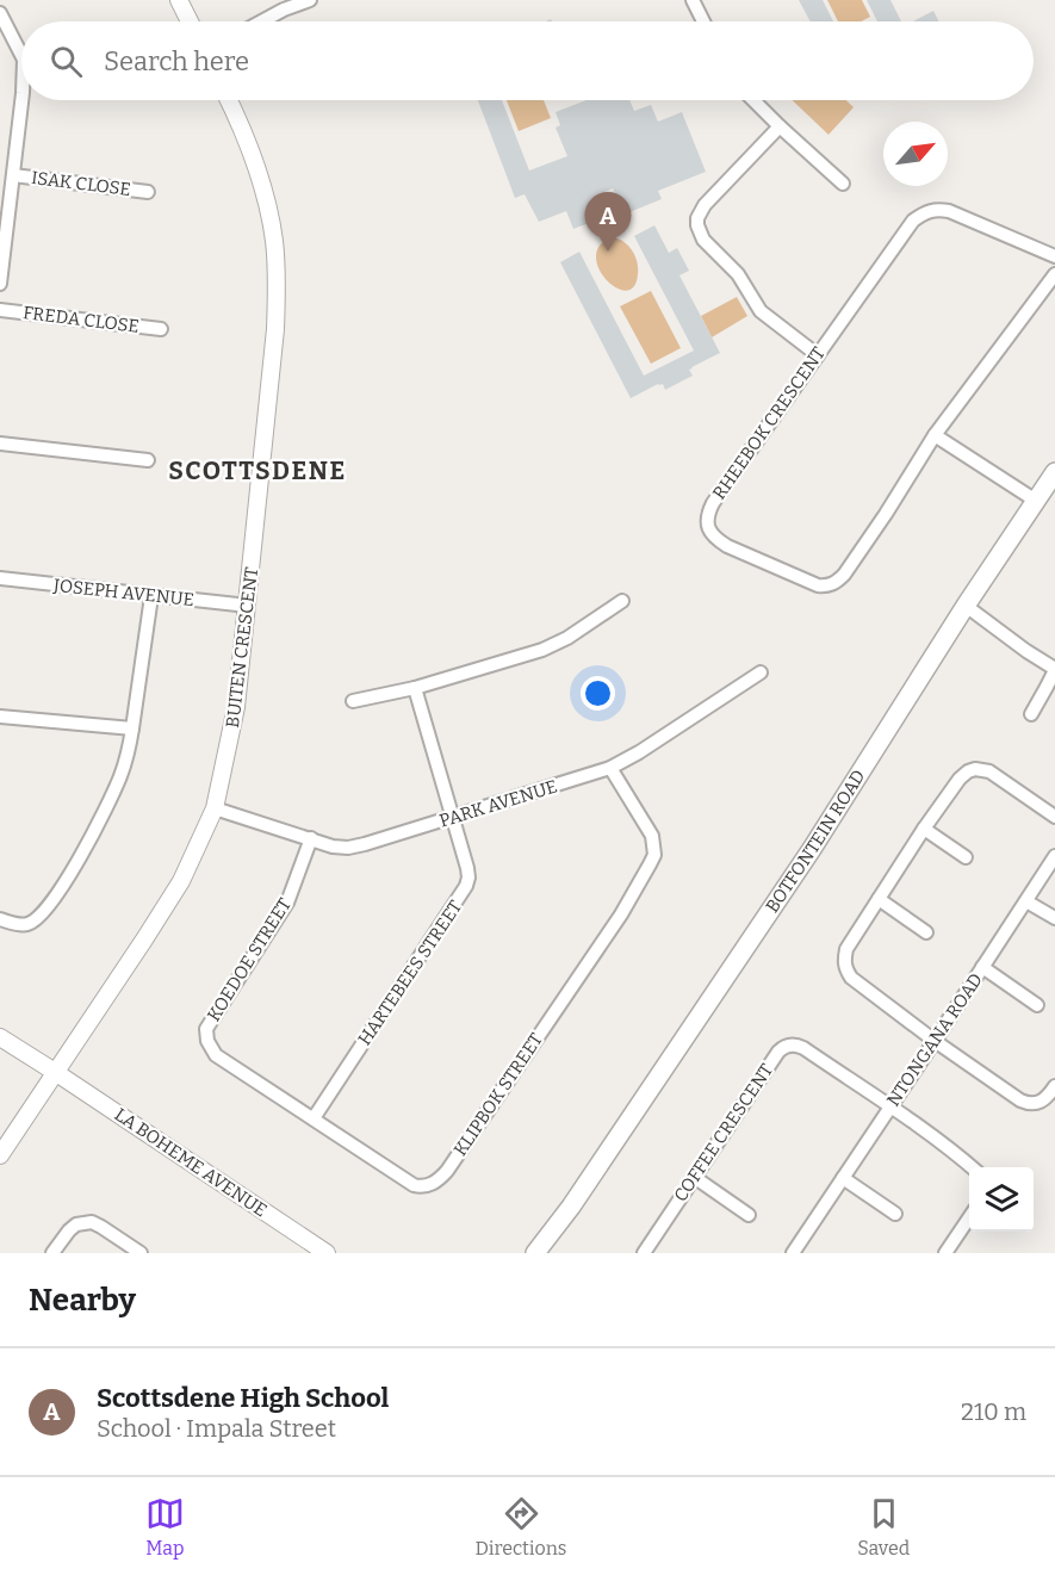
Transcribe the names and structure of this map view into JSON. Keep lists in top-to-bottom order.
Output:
{
  "streets": {
    "main road": ["BOTFONTEIN ROAD"],
    "street": [
      "ISAK CLOSE",
      "FREDA CLOSE",
      "RHEEBOK CRESCENT",
      "JOSEPH AVENUE",
      "BUITEN CRESCENT",
      "PARK AVENUE",
      "KOEDOE STREET",
      "HARTEBEES STREET",
      "NTONGANA ROAD",
      "KLIPBOK STREET",
      "COFFEE CRESCENT",
      "LA BOHEME AVENUE"
    ]
  },
  "crossings": [
    ["JOSEPH AVENUE", "BUITEN CRESCENT"],
    ["BUITEN CRESCENT", "PARK AVENUE"],
    ["BUITEN CRESCENT", "LA BOHEME AVENUE"],
    ["PARK AVENUE", "KOEDOE STREET"],
    ["PARK AVENUE", "HARTEBEES STREET"],
    ["PARK AVENUE", "KLIPBOK STREET"],
    ["KOEDOE STREET", "KLIPBOK STREET"],
    ["HARTEBEES STREET", "KLIPBOK STREET"],
    ["NTONGANA ROAD", "COFFEE CRESCENT"]
  ],
  "districts": ["SCOTTSDENE"],
  "north": "top right",
  "page": {
    "search": "Search here",
    "pins": "A",
    "heading": "Nearby",
    "list": [
      {
        "mark": "A",
        "name": "Scottsdene High School",
        "note": "School · Impala Street",
        "value": "210 m"
      }
    ],
    "nav": ["Map", "Directions", "Saved"]
  }
}
